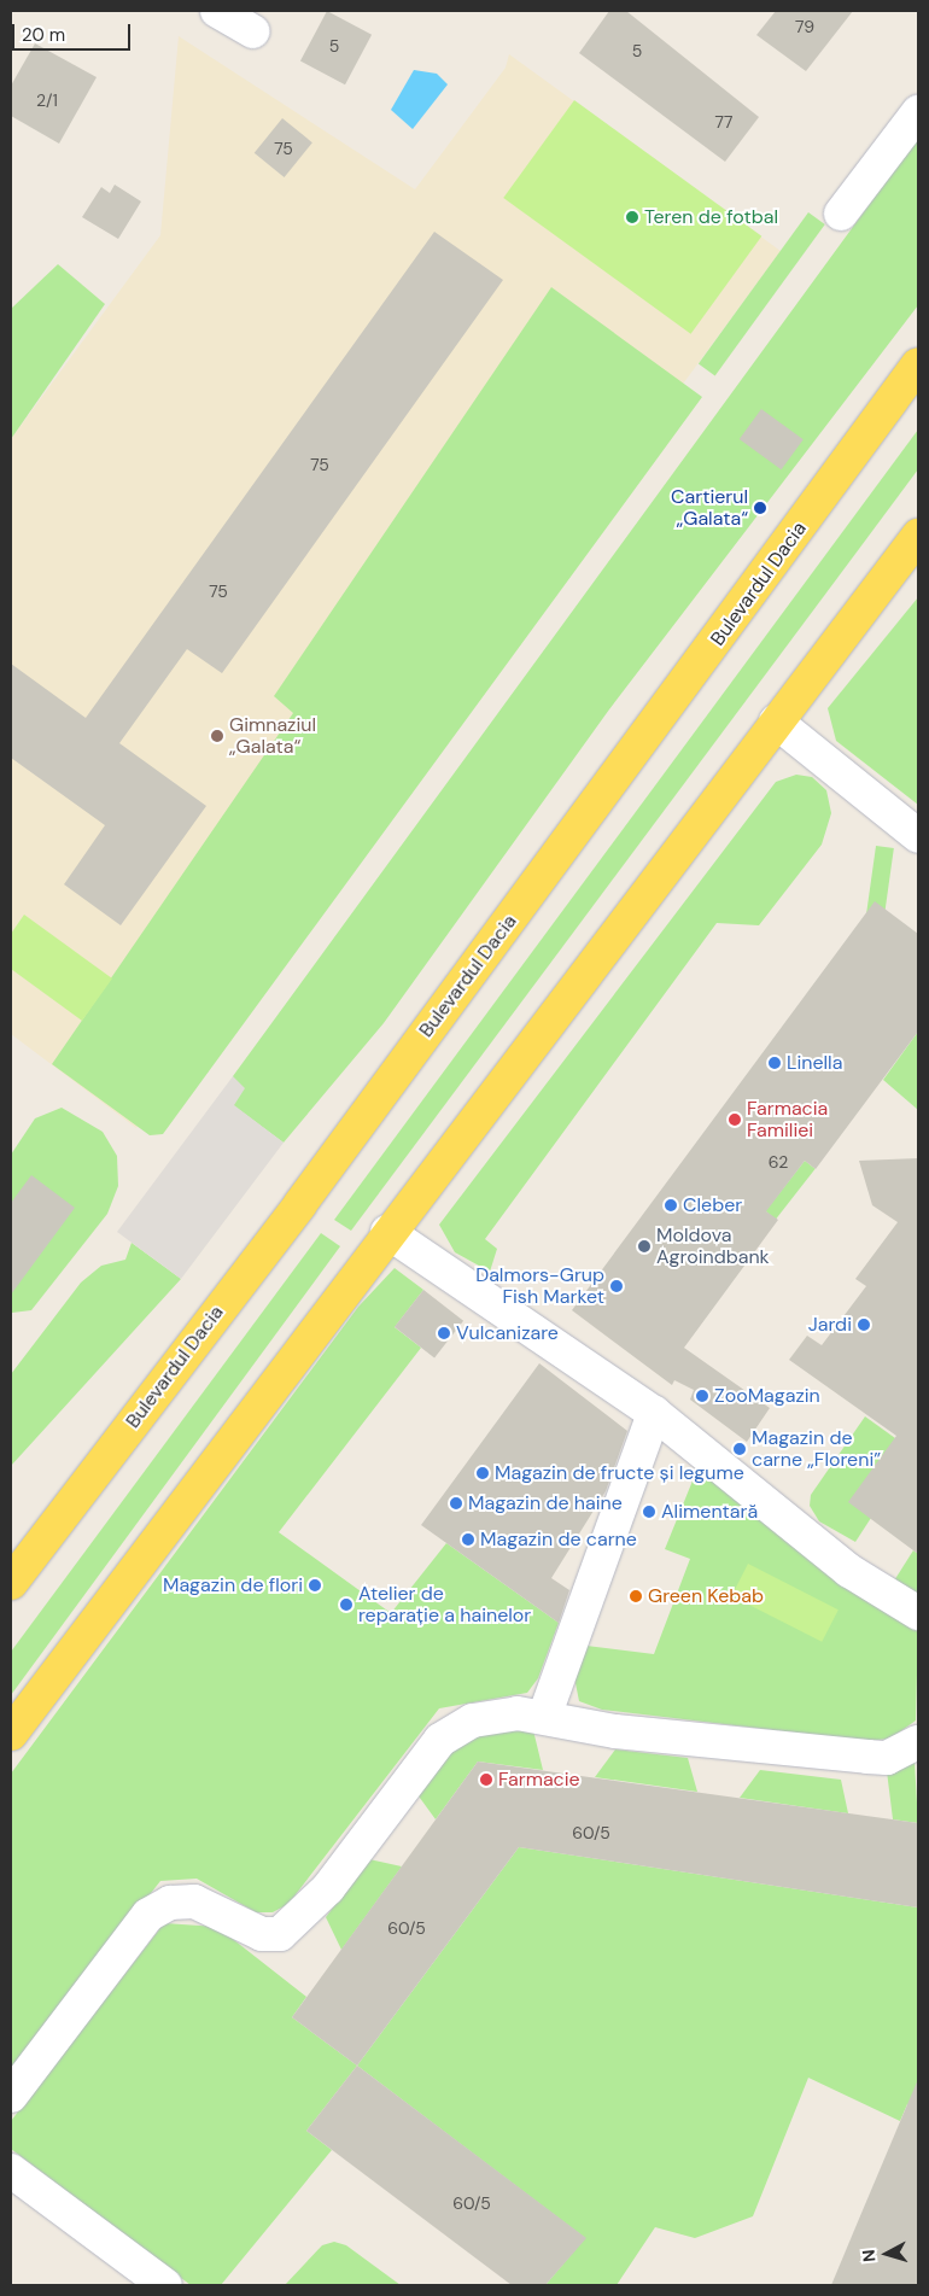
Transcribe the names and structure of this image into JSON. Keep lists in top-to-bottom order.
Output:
{
  "streets": {
    "main road": ["Bulevardul Dacia"]
  },
  "places": [
    "Teren de fotbal",
    "Cartierul „Galata“",
    "Gimnaziul „Galata“",
    "Linella",
    "Farmacia Familiei",
    "Cleber",
    "Moldova Agroindbank",
    "Dalmors-Grup Fish Market",
    "Jardi",
    "Vulcanizare",
    "ZooMagazin",
    "Magazin de carne „Floreni”",
    "Magazin de fructe și legume",
    "Magazin de haine",
    "Alimentară",
    "Magazin de carne",
    "Magazin de flori",
    "Green Kebab",
    "Atelier de reparație a hainelor",
    "Farmacie"
  ],
  "house_numbers": [
    "79",
    "5",
    "5",
    "2/1",
    "77",
    "75",
    "75",
    "75",
    "62",
    "60/5",
    "60/5",
    "60/5"
  ],
  "scale_bar": "20 m",
  "north": "left"
}
